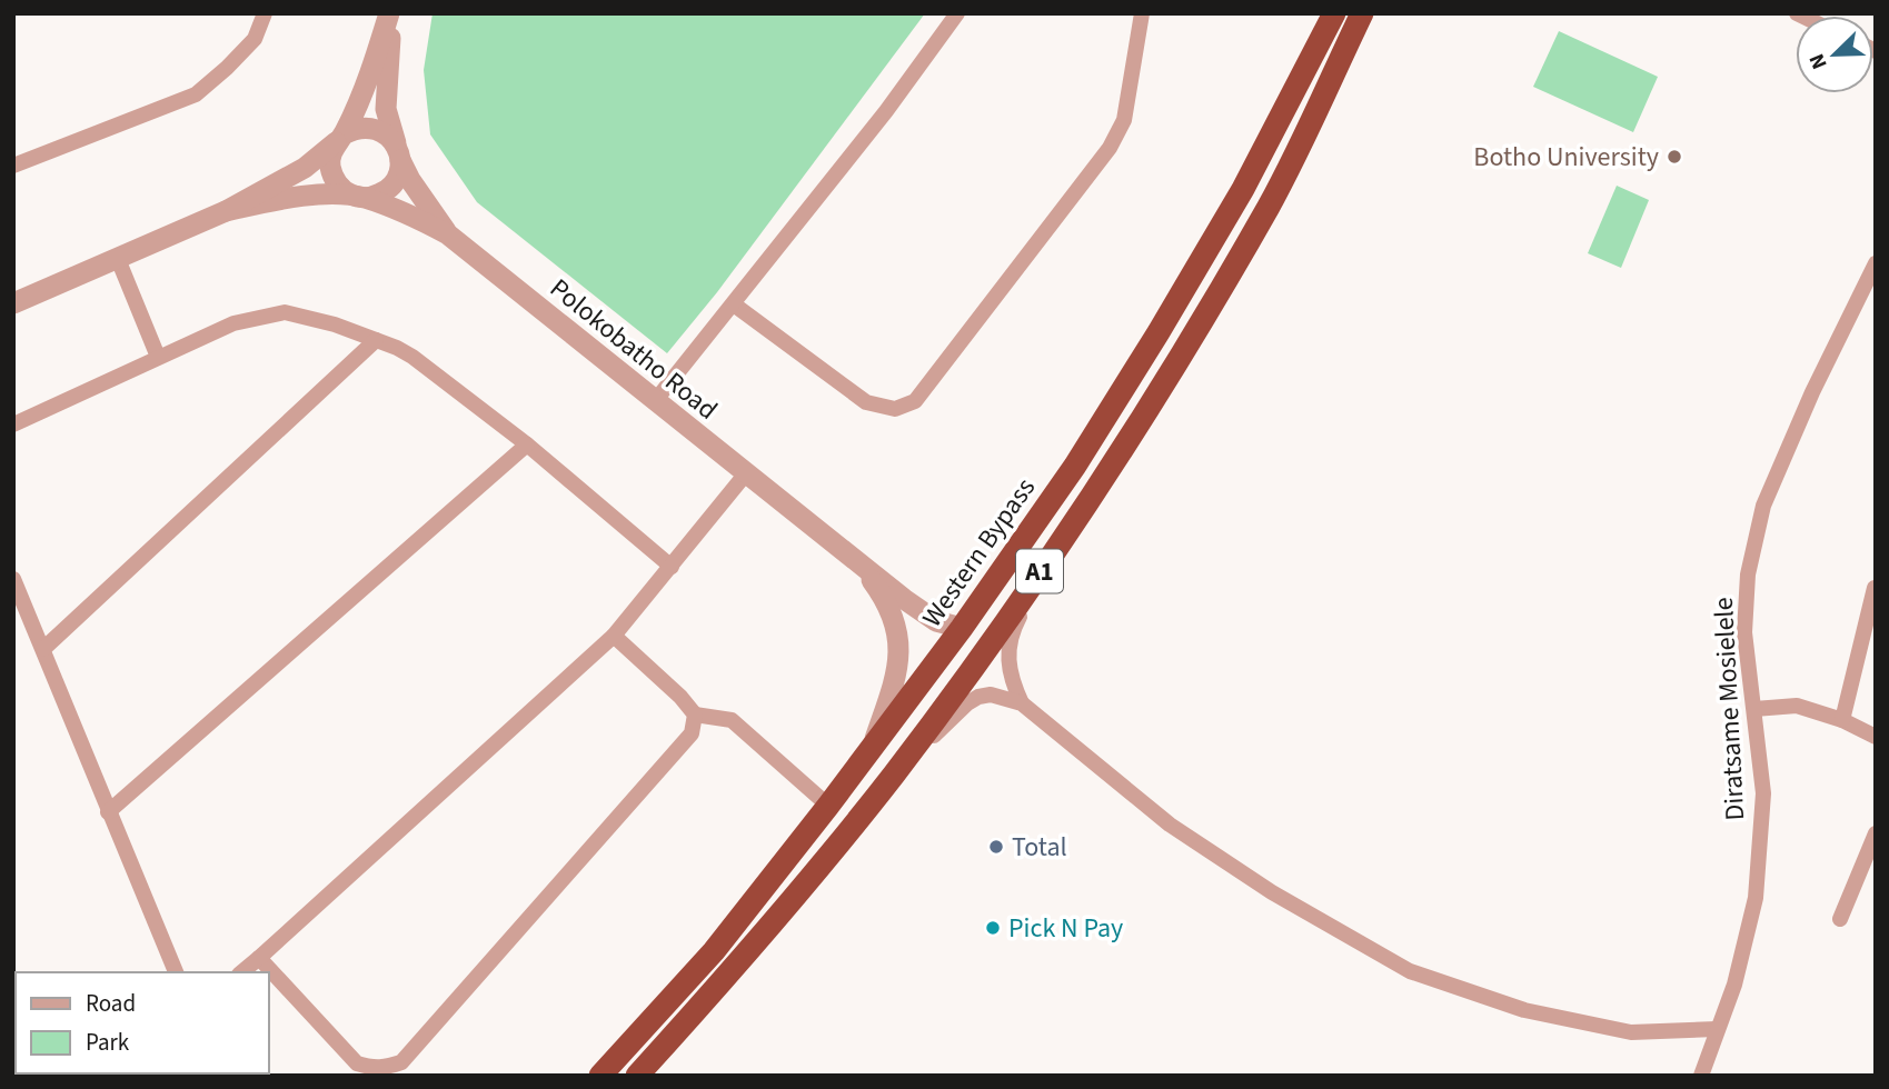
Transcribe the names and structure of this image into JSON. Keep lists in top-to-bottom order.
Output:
{
  "streets": {
    "highway": ["Western Bypass", "A1"],
    "street": ["Polokobatho Road", "Diratsame Mosielele"]
  },
  "crossings": [
    ["Polokobatho Road", "Western Bypass"]
  ],
  "places": ["Botho University", "Total", "Pick N Pay"],
  "legend": ["Road", "Park"],
  "north": "bottom left"
}
